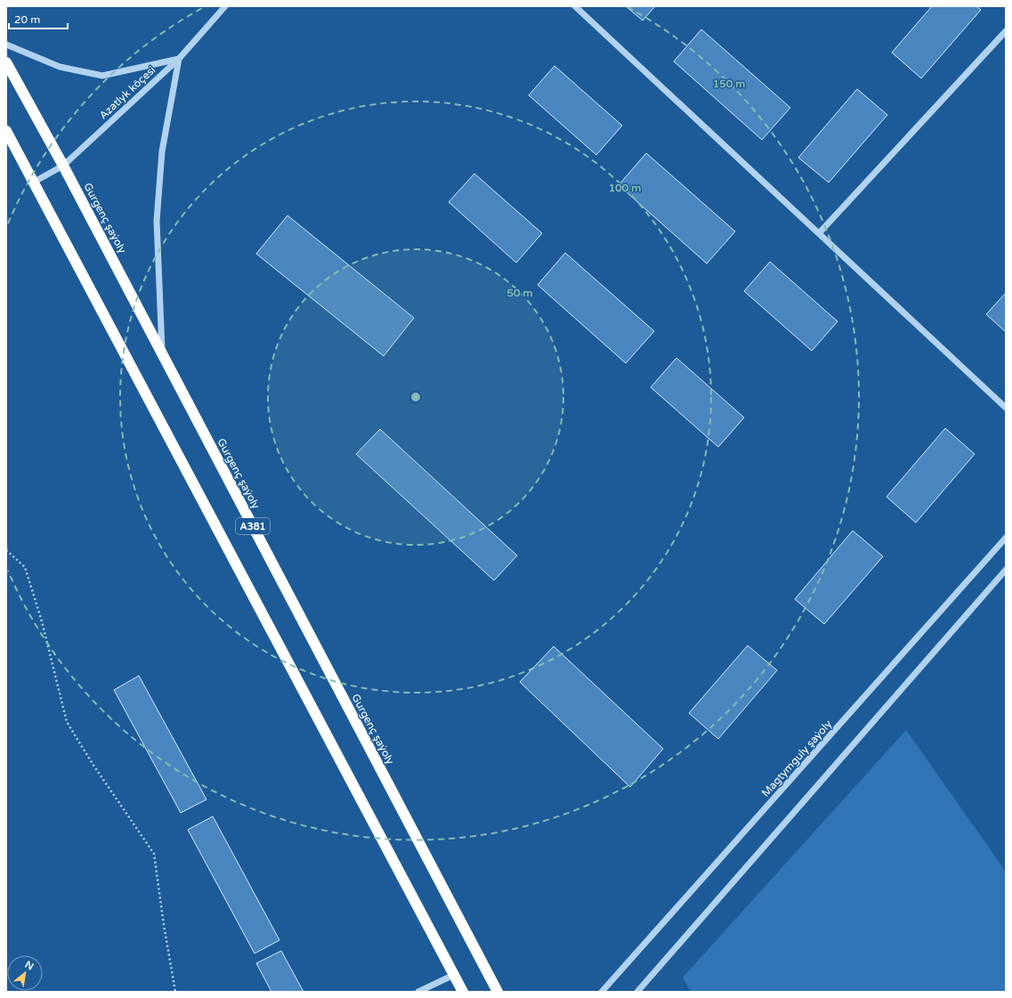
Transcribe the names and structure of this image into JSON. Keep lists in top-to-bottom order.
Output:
{
  "streets": {
    "highway": ["Gurgenç şaýoly", "A381"],
    "street": ["Azatlyk köçesi", "Magtymguly şaýoly"]
  },
  "crossings": [
    ["Azatlyk köçesi", "Gurgenç şaýoly"],
    ["Azatlyk köçesi", "A381"]
  ],
  "scale_bar": "20 m",
  "north": "top right",
  "rings": ["150 m", "100 m", "50 m"]
}
